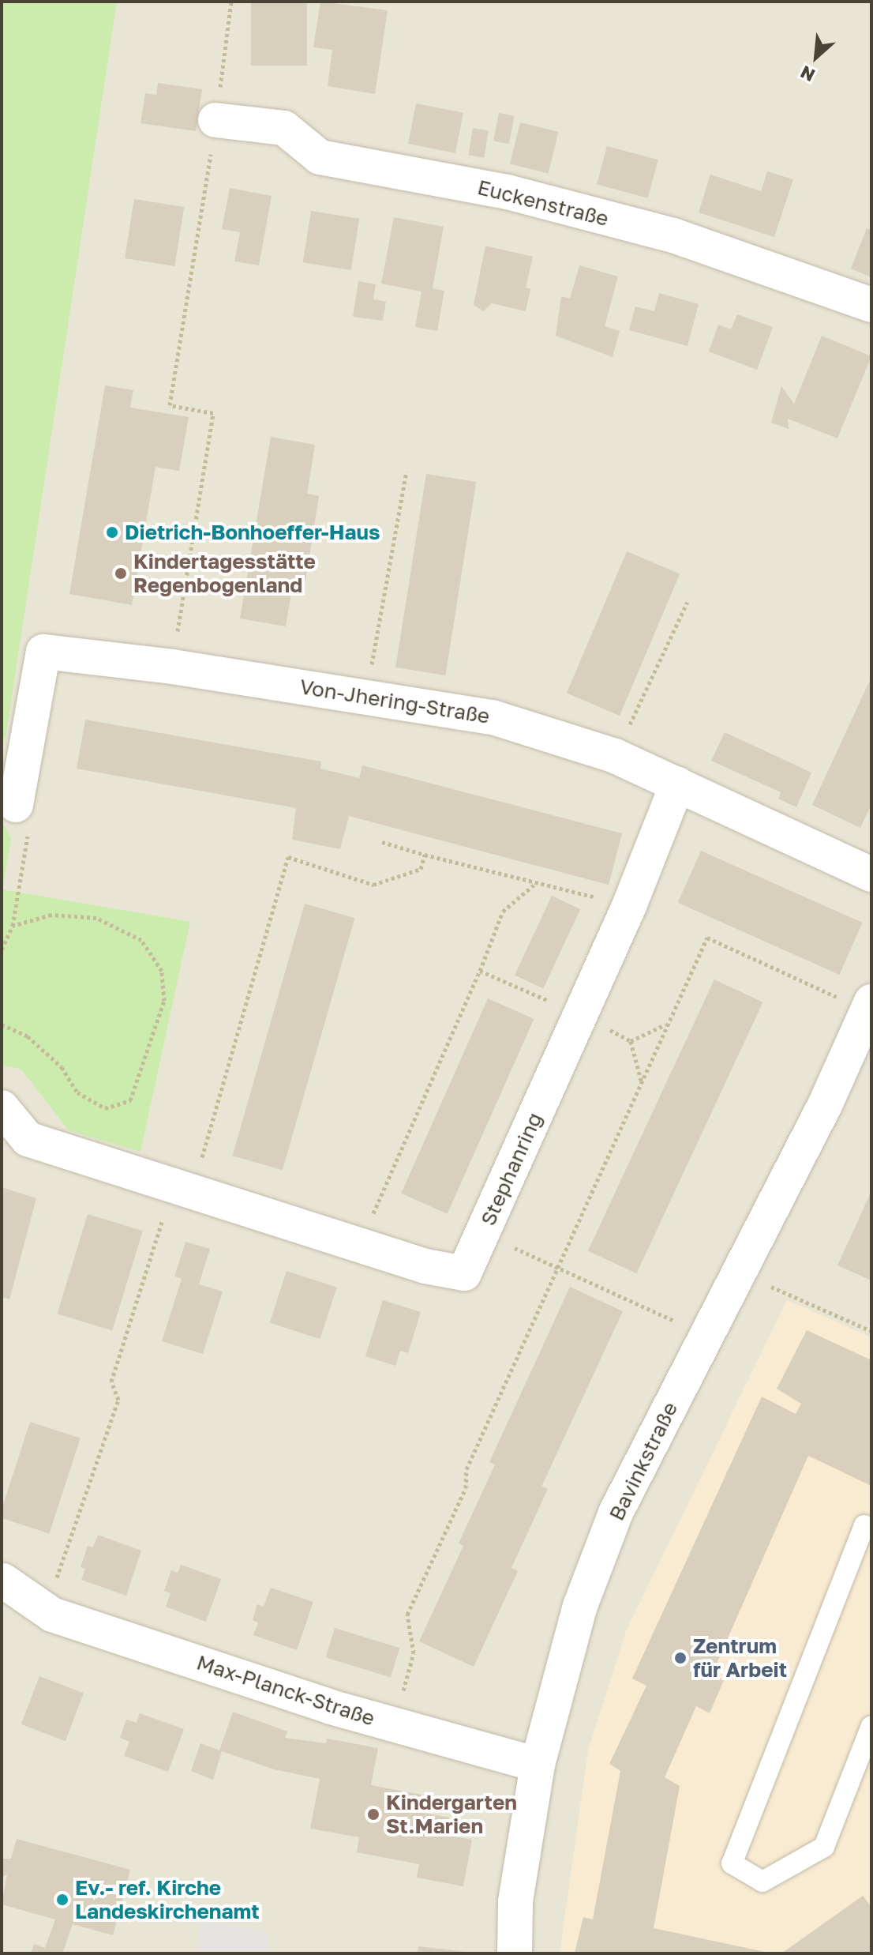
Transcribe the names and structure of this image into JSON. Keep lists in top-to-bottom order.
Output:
{
  "streets": {
    "street": [
      "Euckenstraße",
      "Von-Jhering-Straße",
      "Stephanring",
      "Bavinkstraße",
      "Max-Planck-Straße"
    ]
  },
  "crossings": [
    ["Von-Jhering-Straße", "Stephanring"],
    ["Bavinkstraße", "Max-Planck-Straße"]
  ],
  "places": [
    "Dietrich-Bonhoeffer-Haus",
    "Kindertagesstätte Regenbogenland",
    "Zentrum für Arbeit",
    "Kindergarten St.Marien",
    "Ev.- ref. Kirche Landeskirchenamt"
  ],
  "north": "bottom left"
}
